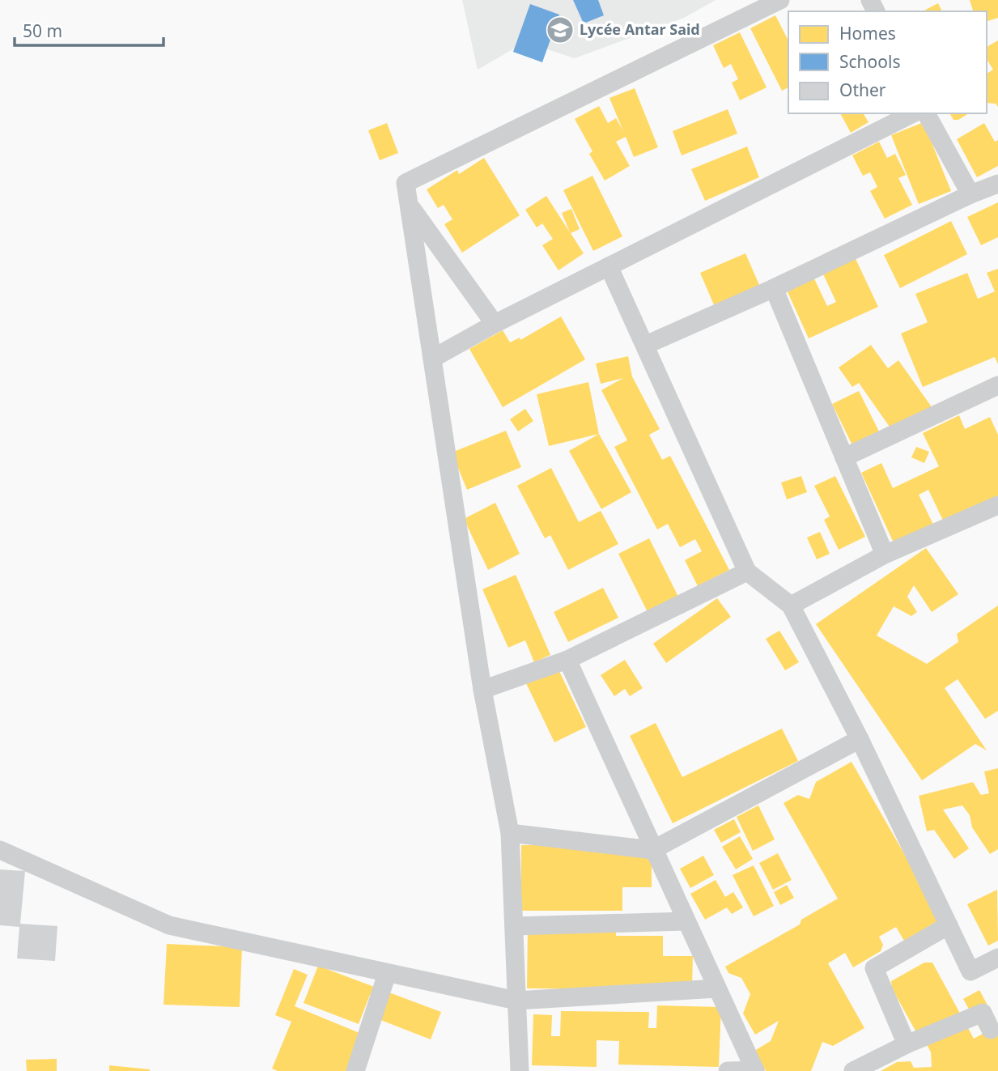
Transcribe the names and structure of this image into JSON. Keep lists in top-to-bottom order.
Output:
{
  "places": {
    "school or university": ["Lycée Antar Said"]
  },
  "legend": ["Homes", "Schools", "Other"],
  "scale_bar": "50 m"
}
